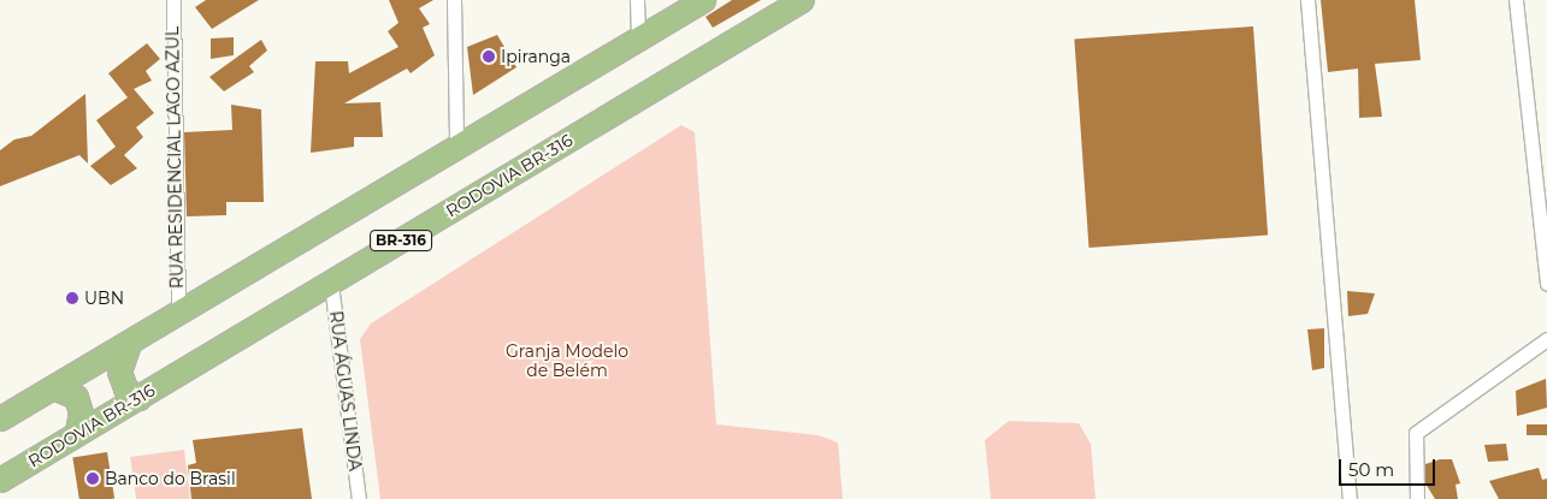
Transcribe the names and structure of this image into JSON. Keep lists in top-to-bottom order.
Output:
{
  "streets": {
    "highway": ["RODOVIA BR-316", "BR-316"],
    "street": ["RUA RESIDENCIAL LAGO AZUL", "RUA ÁGUAS LINDA"]
  },
  "crossings": [
    ["RODOVIA BR-316", "RUA ÁGUAS LINDA"]
  ],
  "parks": ["Granja Modelo de Belém"],
  "places": ["Ipiranga", "UBN", "Banco do Brasil"],
  "scale_bar": "50 m"
}
